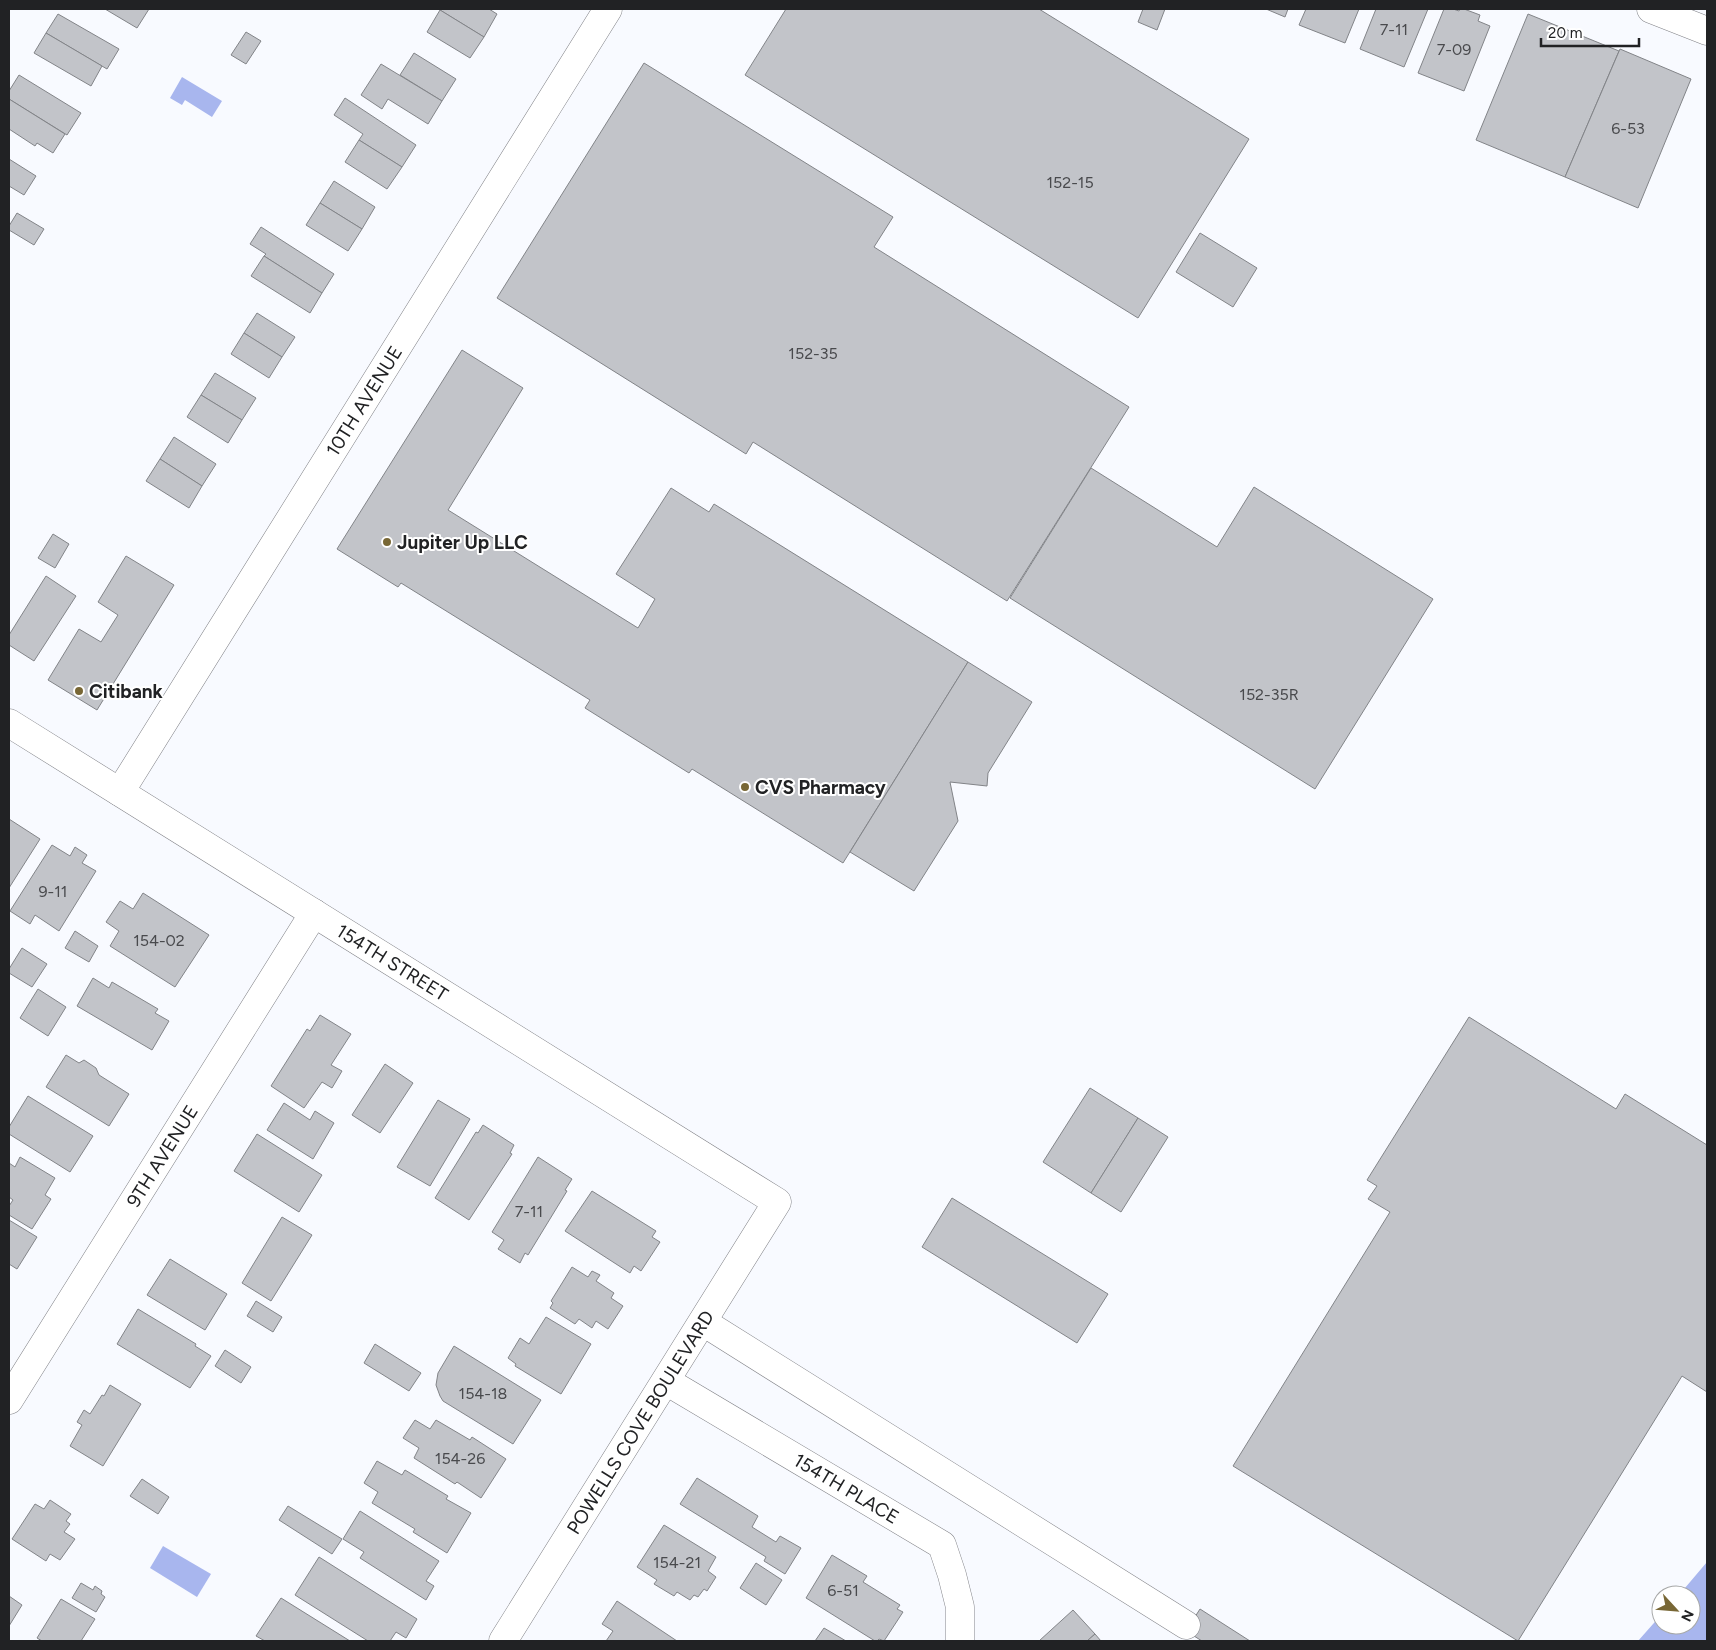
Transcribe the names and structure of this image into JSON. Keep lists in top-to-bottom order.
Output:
{
  "streets": {
    "street": [
      "10TH AVENUE",
      "154TH STREET",
      "9TH AVENUE",
      "POWELLS COVE BOULEVARD",
      "154TH PLACE"
    ]
  },
  "crossings": [
    ["10TH AVENUE", "154TH STREET"],
    ["154TH STREET", "9TH AVENUE"],
    ["154TH STREET", "POWELLS COVE BOULEVARD"],
    ["POWELLS COVE BOULEVARD", "154TH PLACE"]
  ],
  "places": ["Jupiter Up LLC", "Citibank", "CVS Pharmacy"],
  "house_numbers": [
    "7-11",
    "7-09",
    "6-53",
    "152-15",
    "152-35",
    "152-35R",
    "9-11",
    "154-02",
    "7-11",
    "154-18",
    "154-26",
    "154-21",
    "6-51"
  ],
  "scale_bar": "20 m",
  "north": "bottom right"
}
